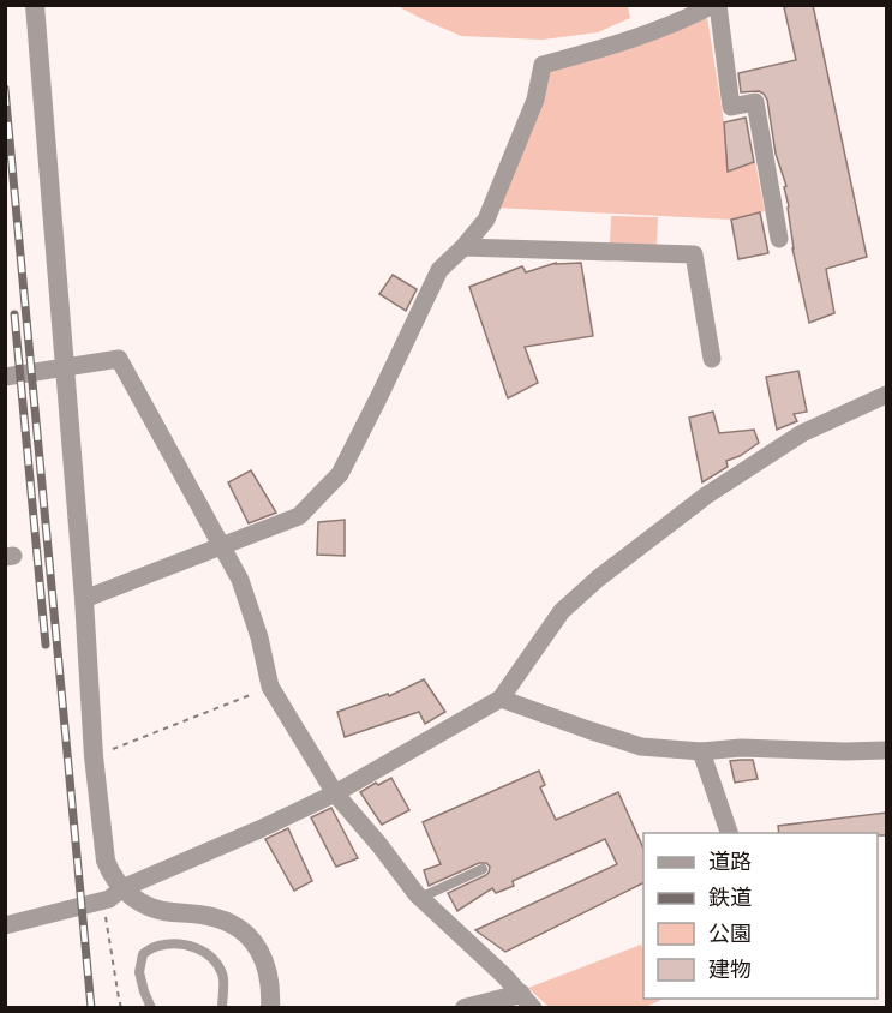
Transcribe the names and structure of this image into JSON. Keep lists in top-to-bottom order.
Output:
{
  "legend": [
    "道路",
    "鉄道",
    "公園",
    "建物"
  ]
}
